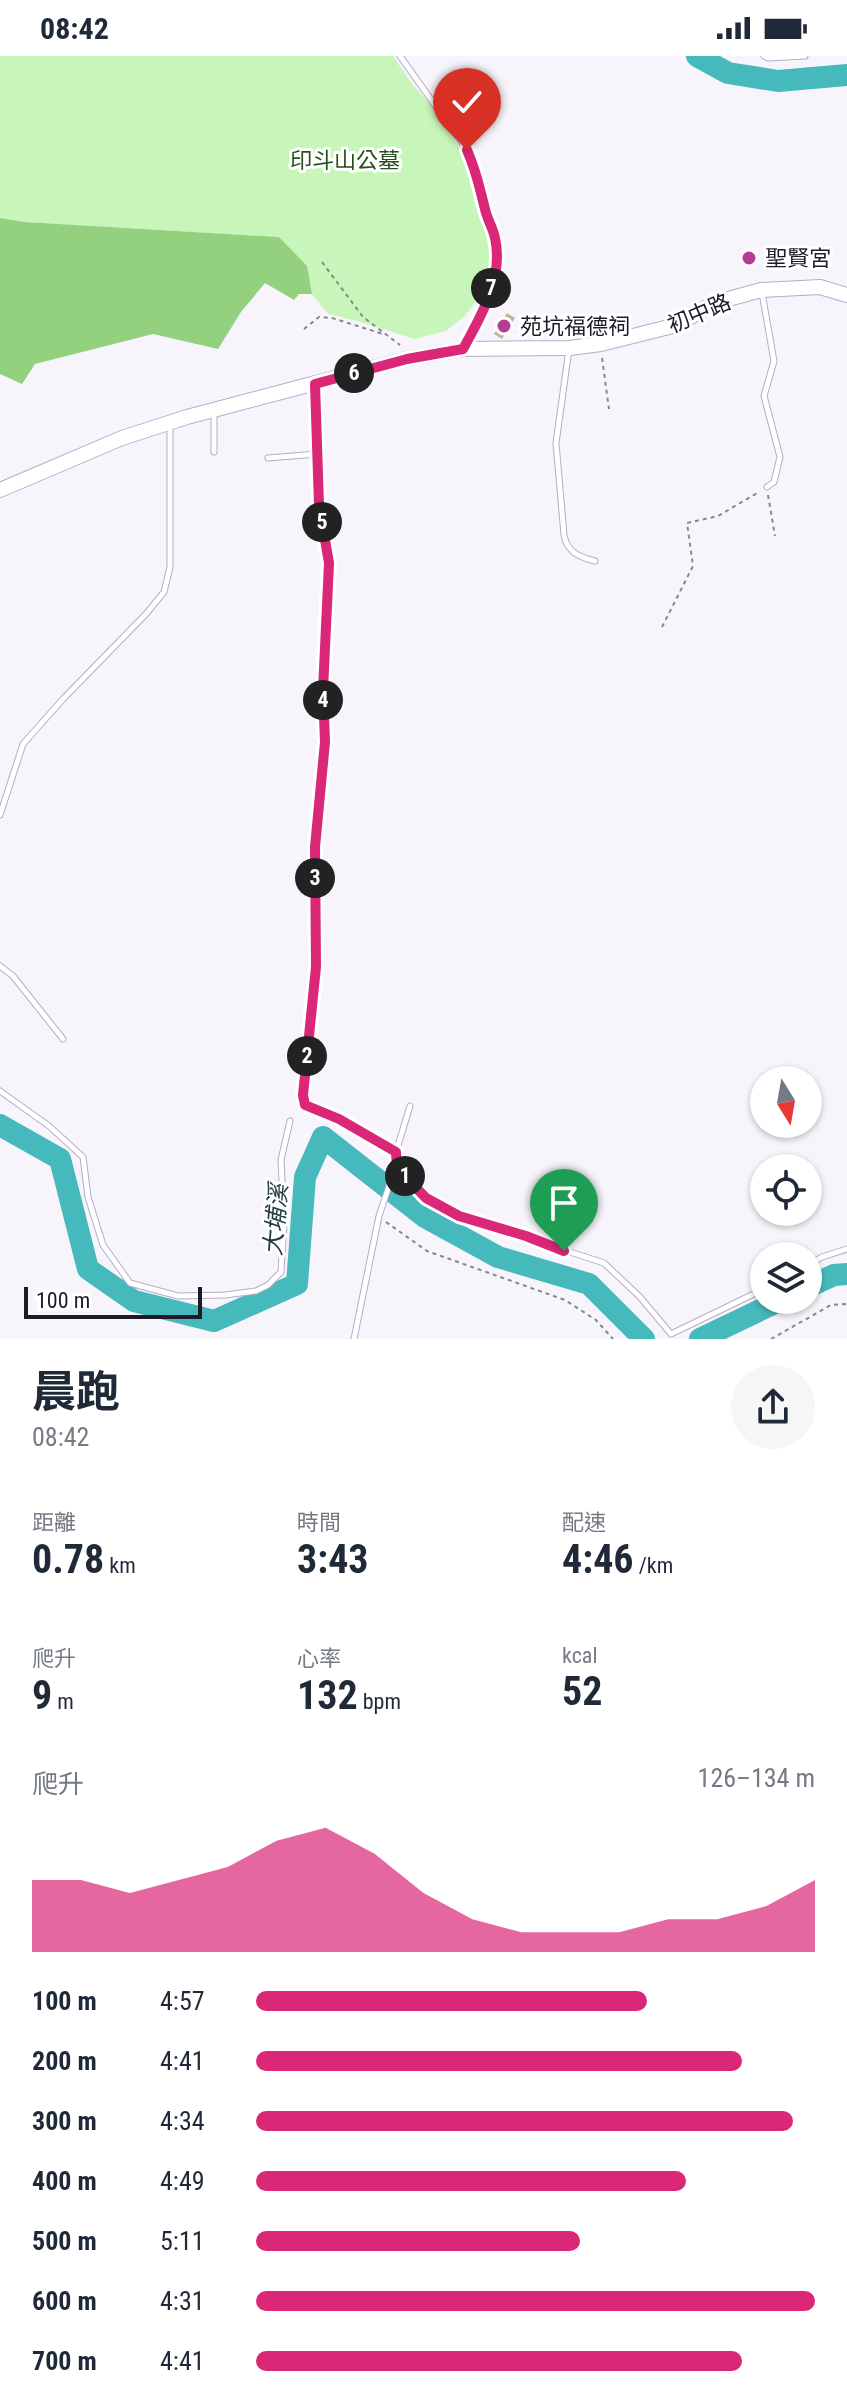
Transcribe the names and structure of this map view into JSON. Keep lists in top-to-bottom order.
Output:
{
  "streets": {
    "street": ["初中路"]
  },
  "water": ["大埔溪"],
  "parks": ["印斗山公墓"],
  "places": ["聖賢宮", "苑坑福德祠"],
  "scale_bar": "100 m",
  "north": "bottom",
  "page": {
    "status": "08:42",
    "pins": [
      "7",
      "6",
      "5",
      "4",
      "3",
      "2",
      "1"
    ],
    "scale": "100 m",
    "heading": ["晨跑", "08:42"],
    "stats": [
      ["距離", "0.78 km"],
      ["時間", "3:43"],
      ["配速", "4:46 /km"],
      ["爬升", "9 m"],
      ["心率", "132 bpm"],
      ["kcal", "52"]
    ],
    "chart": ["爬升", "126–134 m"],
    "list": [
      {
        "name": "100 m",
        "note": "4:57"
      },
      {
        "name": "200 m",
        "note": "4:41"
      },
      {
        "name": "300 m",
        "note": "4:34"
      },
      {
        "name": "400 m",
        "note": "4:49"
      },
      {
        "name": "500 m",
        "note": "5:11"
      },
      {
        "name": "600 m",
        "note": "4:31"
      },
      {
        "name": "700 m",
        "note": "4:41"
      }
    ]
  }
}
